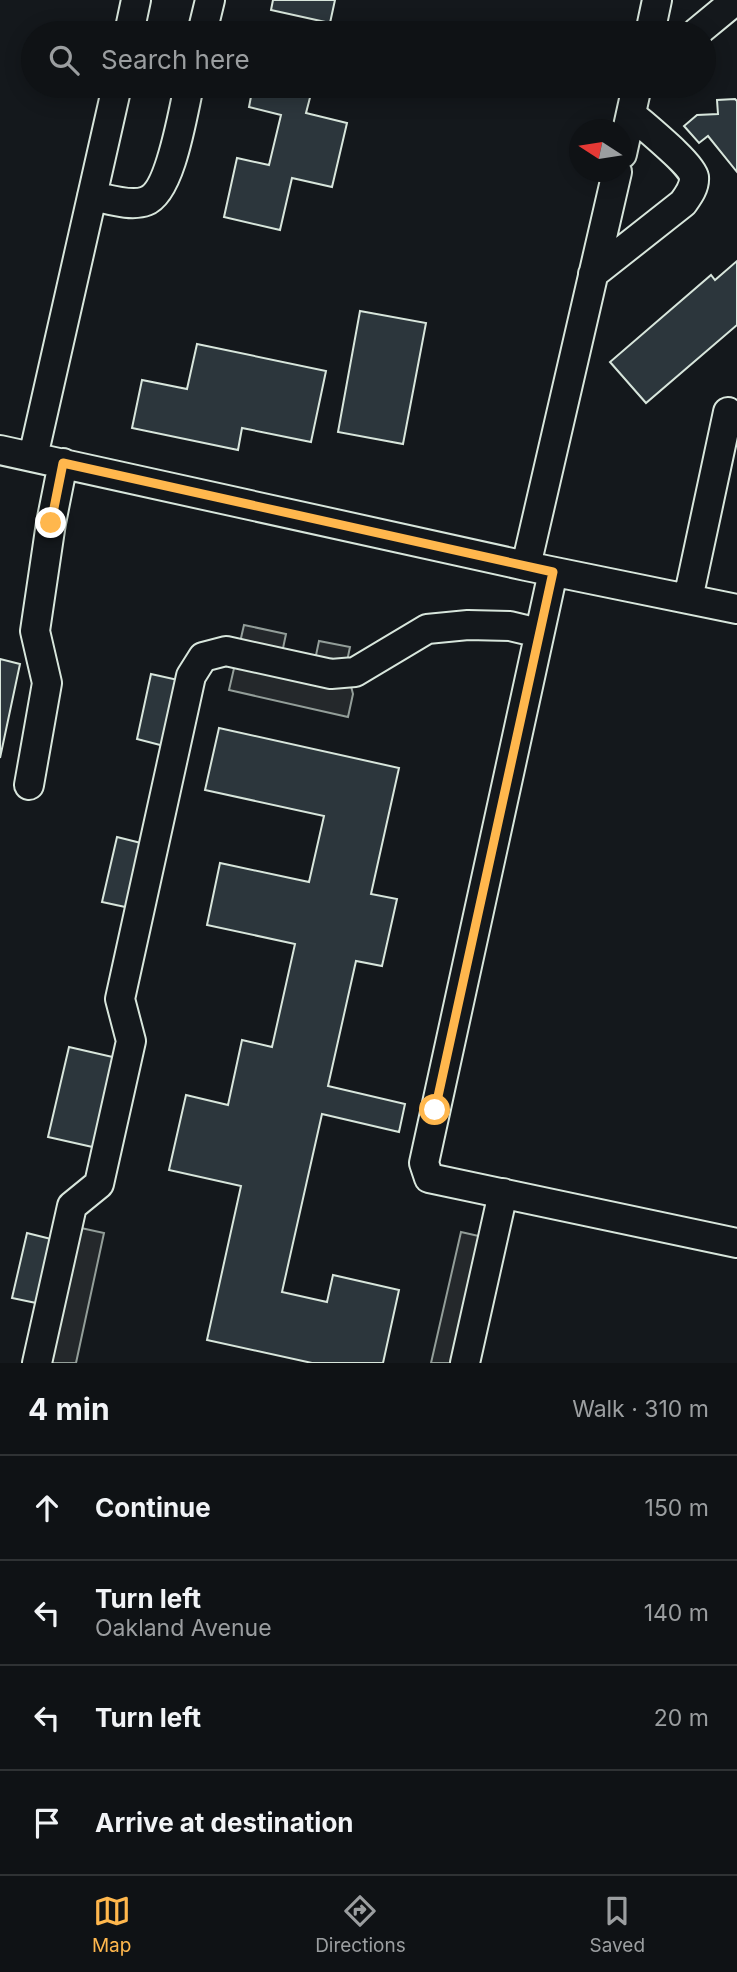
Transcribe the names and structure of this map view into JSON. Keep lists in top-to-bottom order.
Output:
{
  "north": "left",
  "page": {
    "search": "Search here",
    "heading": ["4 min", "Walk · 310 m"],
    "list": [
      ["Continue", "150 m"],
      ["Turn left", "Oakland Avenue", "140 m"],
      ["Turn left", "20 m"],
      "Arrive at destination"
    ],
    "nav": ["Map", "Directions", "Saved"]
  }
}
